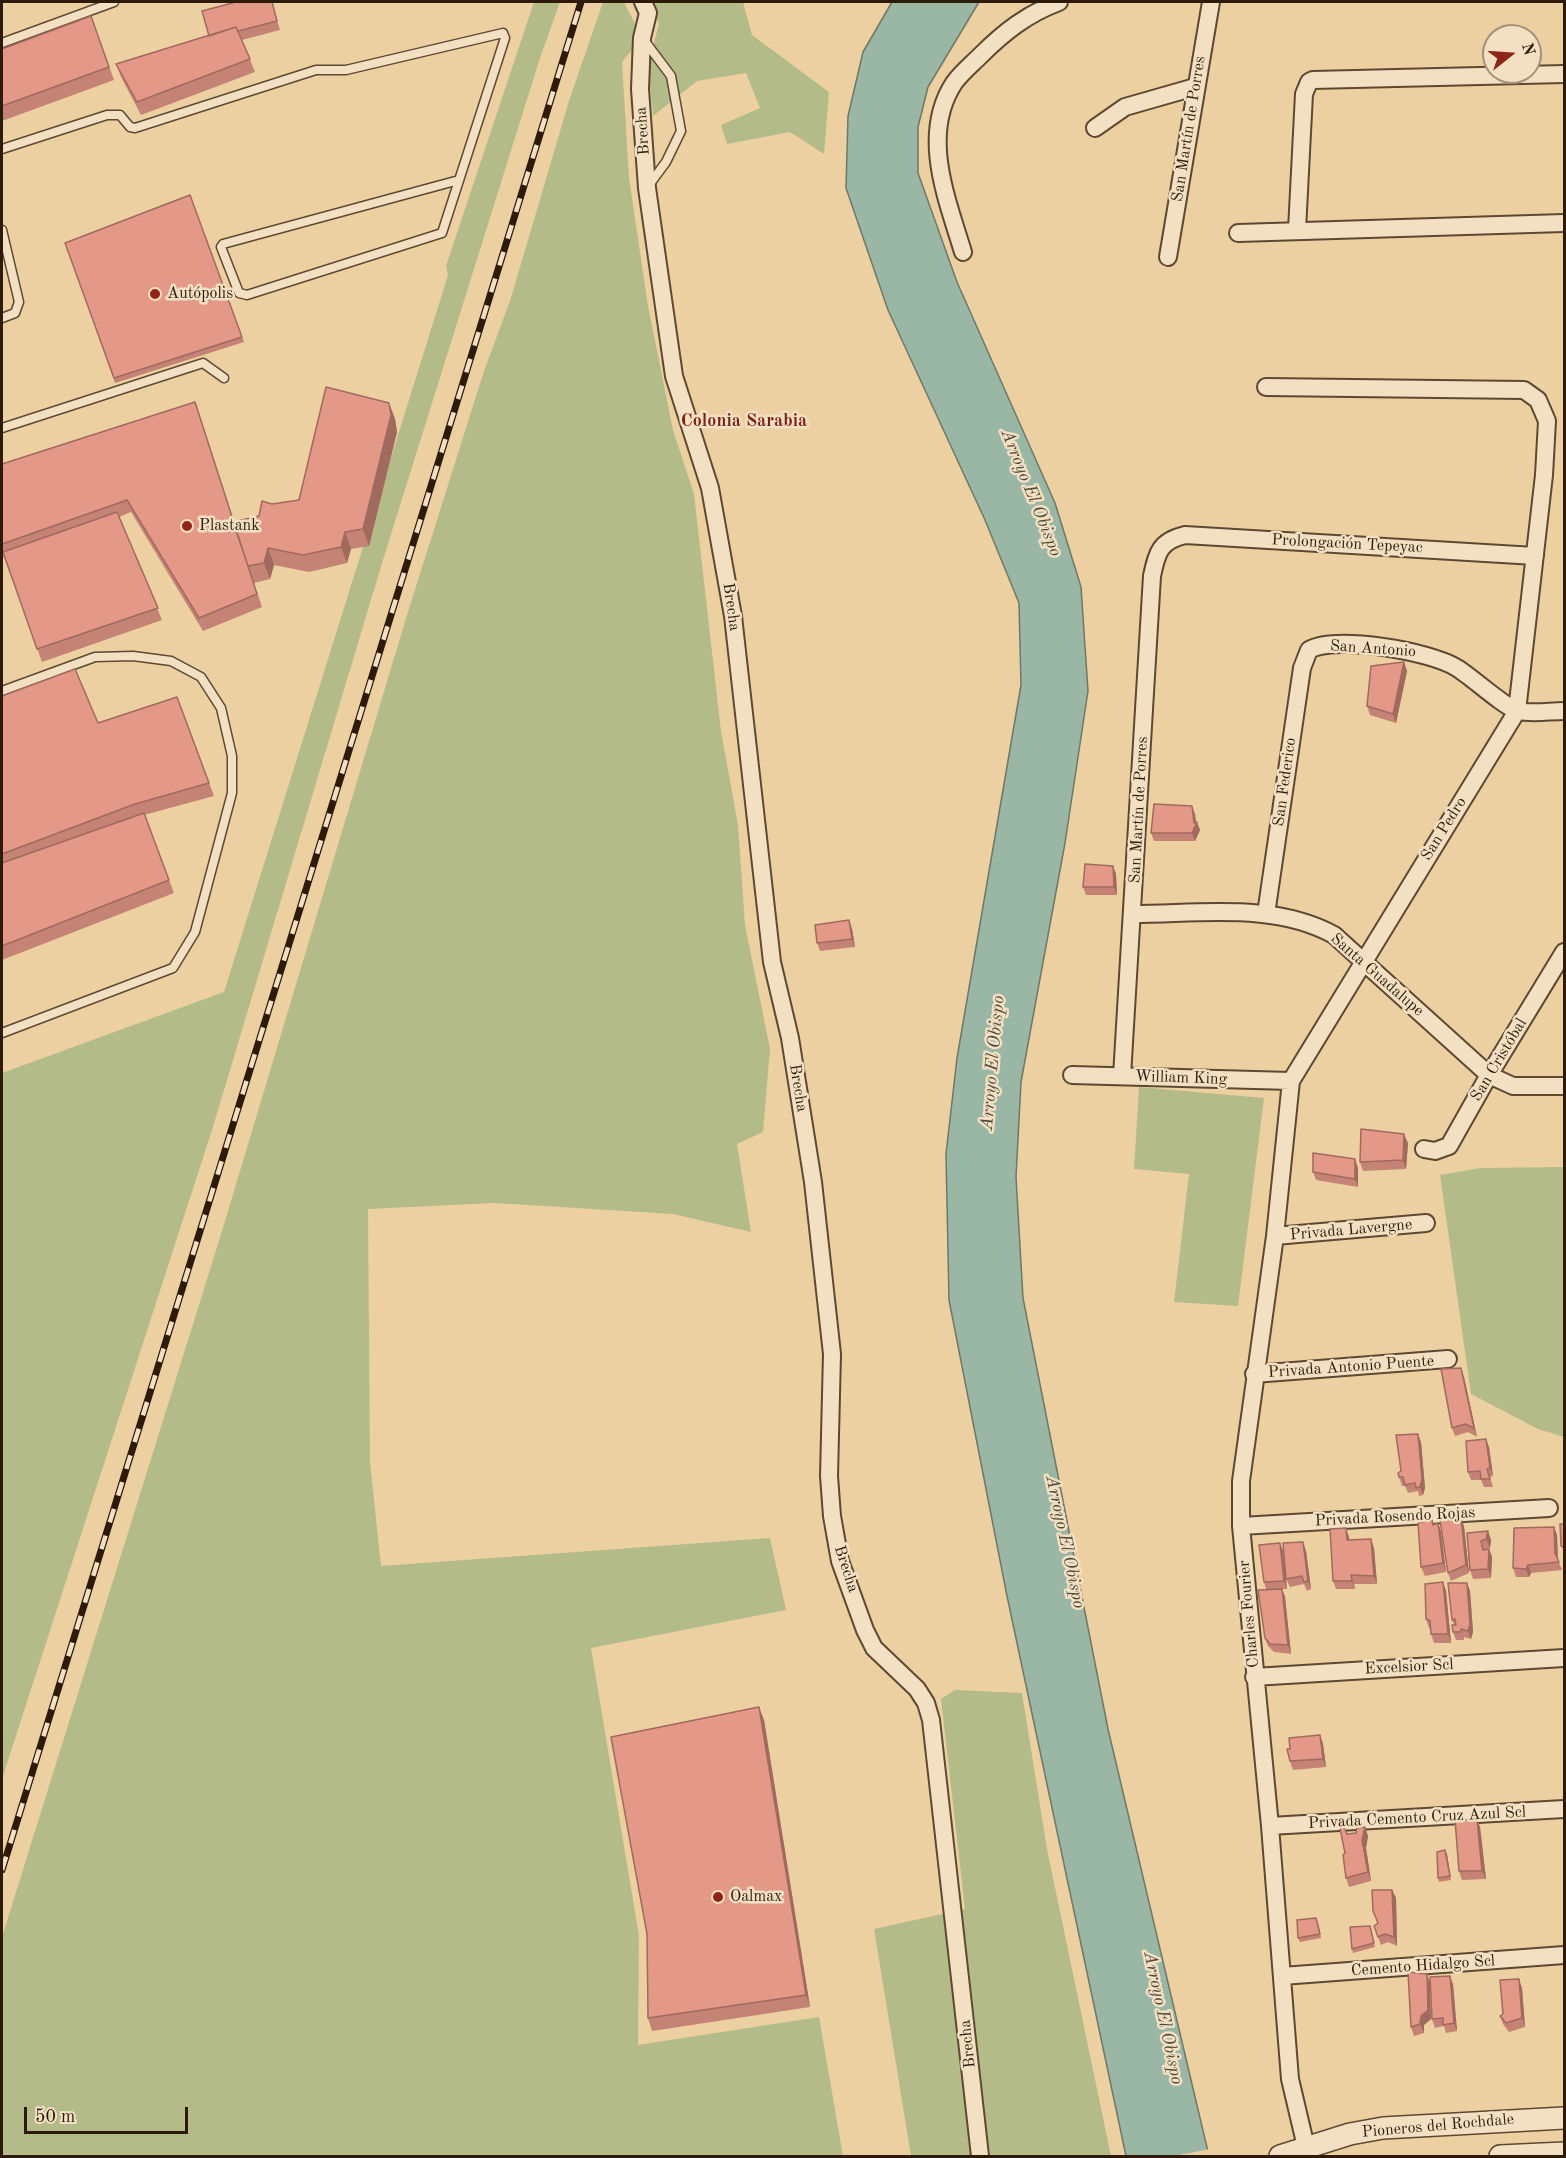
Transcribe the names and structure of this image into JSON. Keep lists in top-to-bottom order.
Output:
{
  "streets": {
    "street": [
      "San Martín de Porres",
      "Brecha",
      "Prolongación Tepeyac",
      "San Antonio",
      "San Federico",
      "San Pedro",
      "Santa Guadalupe",
      "San Cristóbal",
      "William King",
      "Privada Lavergne",
      "Privada Antonio Puente",
      "Privada Rosendo Rojas",
      "Charles Fourier",
      "Excelsior Scl",
      "Privada Cemento Cruz Azul Scl",
      "Cemento Hidalgo Scl",
      "Pioneros del Rochdale"
    ]
  },
  "crossings": [
    ["San Martín de Porres", "Prolongación Tepeyac"],
    ["San Martín de Porres", "Santa Guadalupe"],
    ["San Martín de Porres", "William King"],
    ["Prolongación Tepeyac", "San Pedro"],
    ["San Antonio", "San Federico"],
    ["San Antonio", "San Pedro"],
    ["San Federico", "Santa Guadalupe"],
    ["San Pedro", "Santa Guadalupe"],
    ["San Pedro", "William King"],
    ["San Pedro", "Charles Fourier"],
    ["Santa Guadalupe", "San Cristóbal"],
    ["William King", "Charles Fourier"],
    ["Privada Lavergne", "Charles Fourier"],
    ["Privada Antonio Puente", "Charles Fourier"],
    ["Privada Rosendo Rojas", "Charles Fourier"],
    ["Charles Fourier", "Excelsior Scl"],
    ["Charles Fourier", "Privada Cemento Cruz Azul Scl"],
    ["Charles Fourier", "Cemento Hidalgo Scl"],
    ["Charles Fourier", "Pioneros del Rochdale"]
  ],
  "districts": ["Colonia Sarabia"],
  "water": ["Arroyo El Obispo"],
  "places": ["Autópolis", "Plastank", "Oalmax"],
  "scale_bar": "50 m",
  "north": "right"
}
